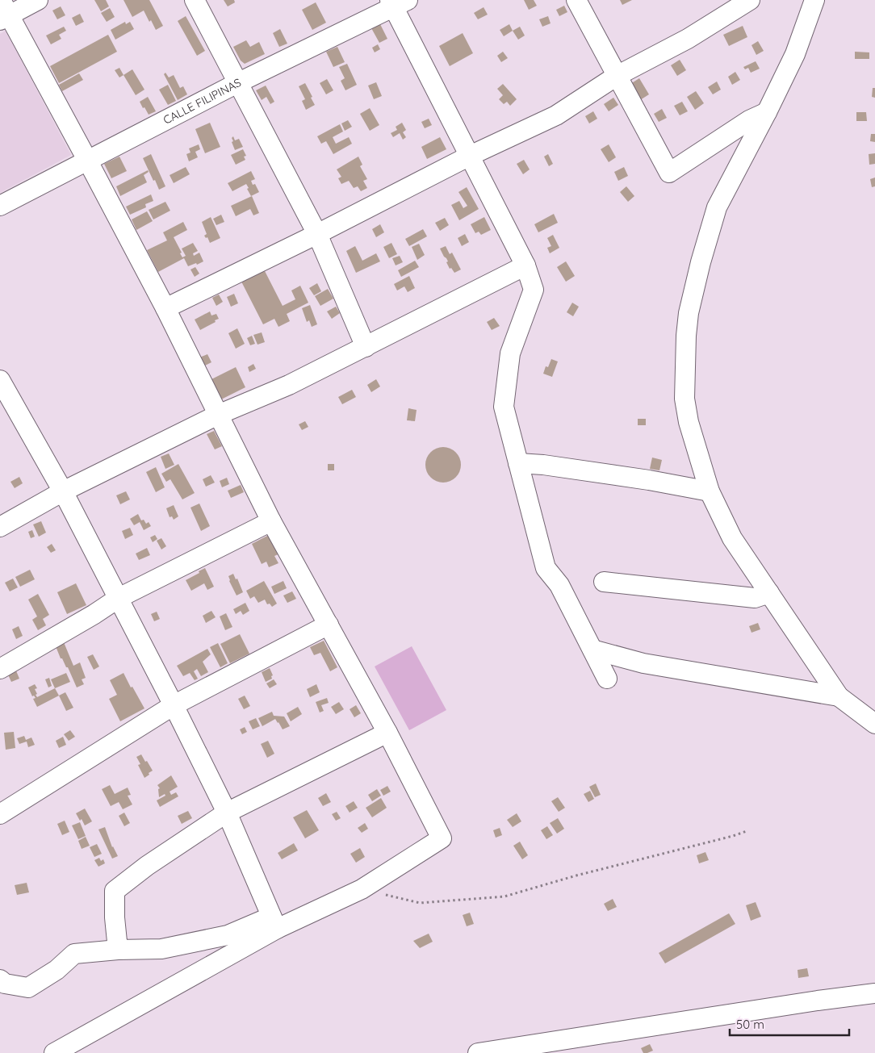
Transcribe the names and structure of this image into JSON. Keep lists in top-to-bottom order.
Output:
{
  "streets": {
    "street": ["CALLE FILIPINAS"]
  },
  "scale_bar": "50 m"
}
